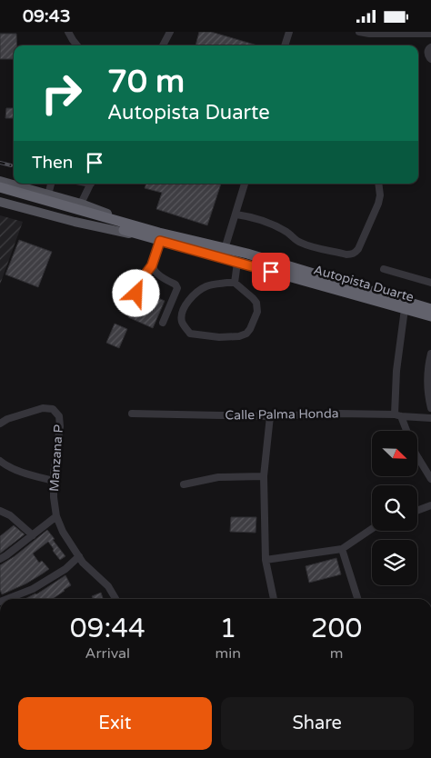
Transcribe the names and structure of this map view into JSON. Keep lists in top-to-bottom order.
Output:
{
  "streets": {
    "highway": ["Autopista Duarte"],
    "street": ["Calle Palma Honda", "Manzana P"]
  },
  "north": "bottom right",
  "page": {
    "status": "09:43",
    "turn": ["70 m", "Autopista Duarte"],
    "then": "Then",
    "eta": [
      "09:44",
      "Arrival",
      "1",
      "min",
      "200",
      "m"
    ],
    "buttons": ["Exit", "Share"]
  }
}
